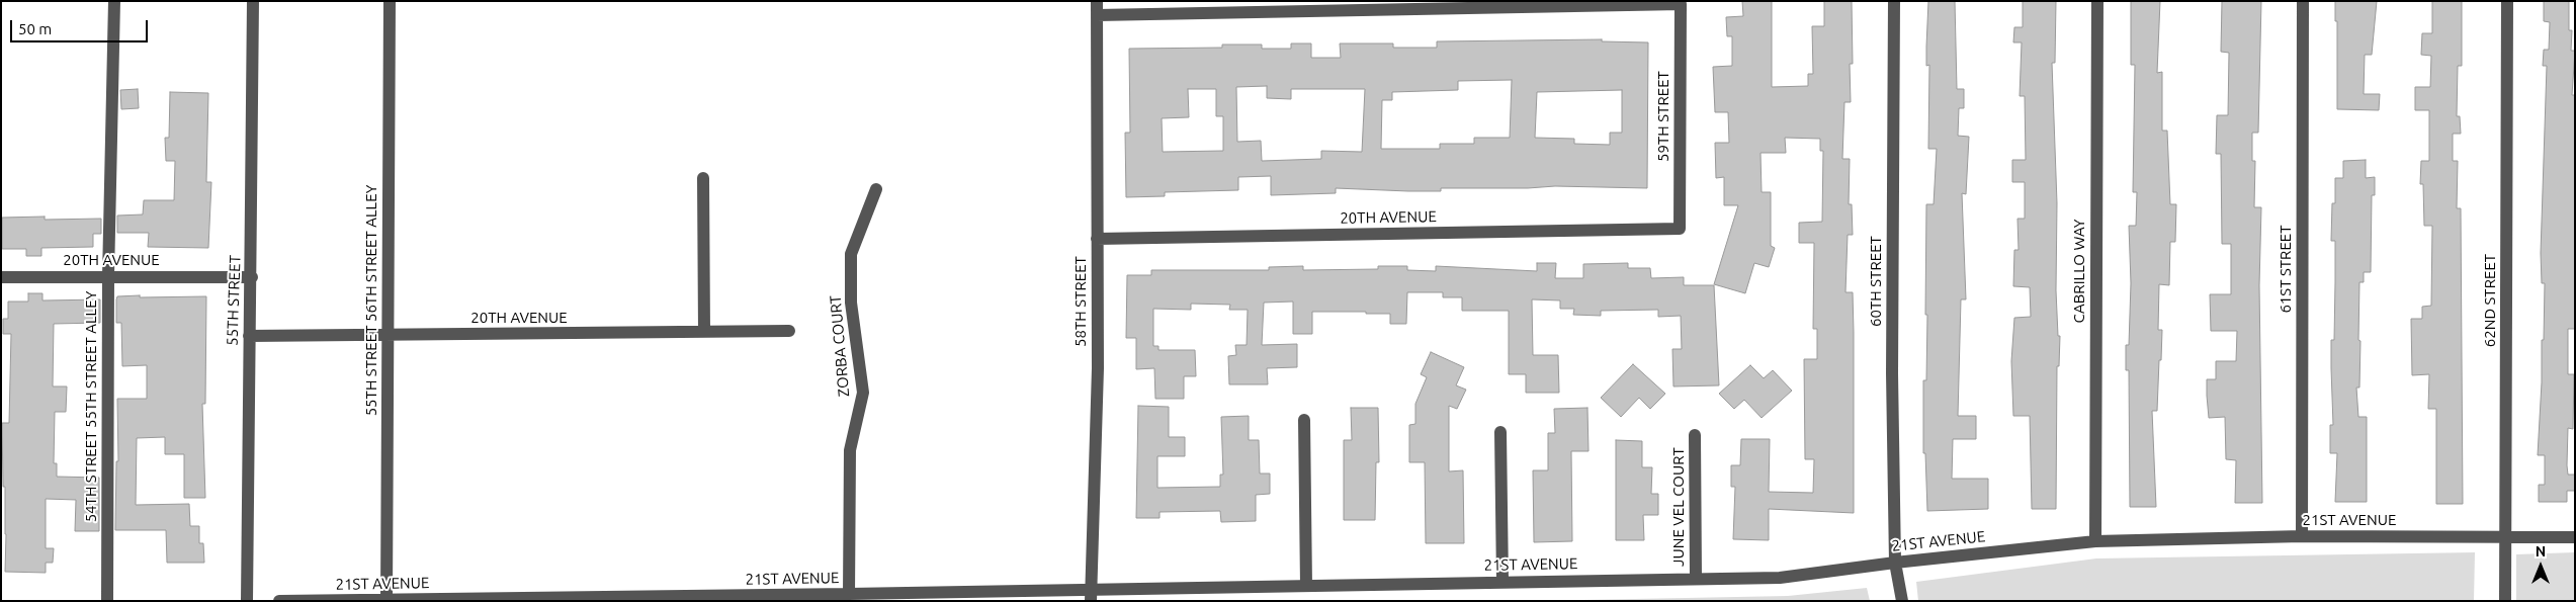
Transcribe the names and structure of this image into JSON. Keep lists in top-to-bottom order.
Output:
{
  "streets": {
    "street": [
      "59TH STREET",
      "20TH AVENUE",
      "61ST STREET",
      "CABRILLO WAY",
      "60TH STREET",
      "55TH STREET",
      "55TH STREET 56TH STREET ALLEY",
      "62ND STREET",
      "58TH STREET",
      "ZORBA COURT",
      "54TH STREET 55TH STREET ALLEY",
      "JUNE VEL COURT",
      "21ST AVENUE"
    ]
  },
  "crossings": [
    ["59TH STREET", "20TH AVENUE"],
    ["59TH STREET", "58TH STREET"],
    ["20TH AVENUE", "55TH STREET"],
    ["20TH AVENUE", "55TH STREET 56TH STREET ALLEY"],
    ["20TH AVENUE", "58TH STREET"],
    ["20TH AVENUE", "54TH STREET 55TH STREET ALLEY"],
    ["61ST STREET", "21ST AVENUE"],
    ["CABRILLO WAY", "21ST AVENUE"],
    ["60TH STREET", "21ST AVENUE"],
    ["55TH STREET 56TH STREET ALLEY", "21ST AVENUE"],
    ["62ND STREET", "21ST AVENUE"],
    ["58TH STREET", "21ST AVENUE"],
    ["ZORBA COURT", "21ST AVENUE"],
    ["JUNE VEL COURT", "21ST AVENUE"]
  ],
  "scale_bar": "50 m",
  "north": "top"
}
